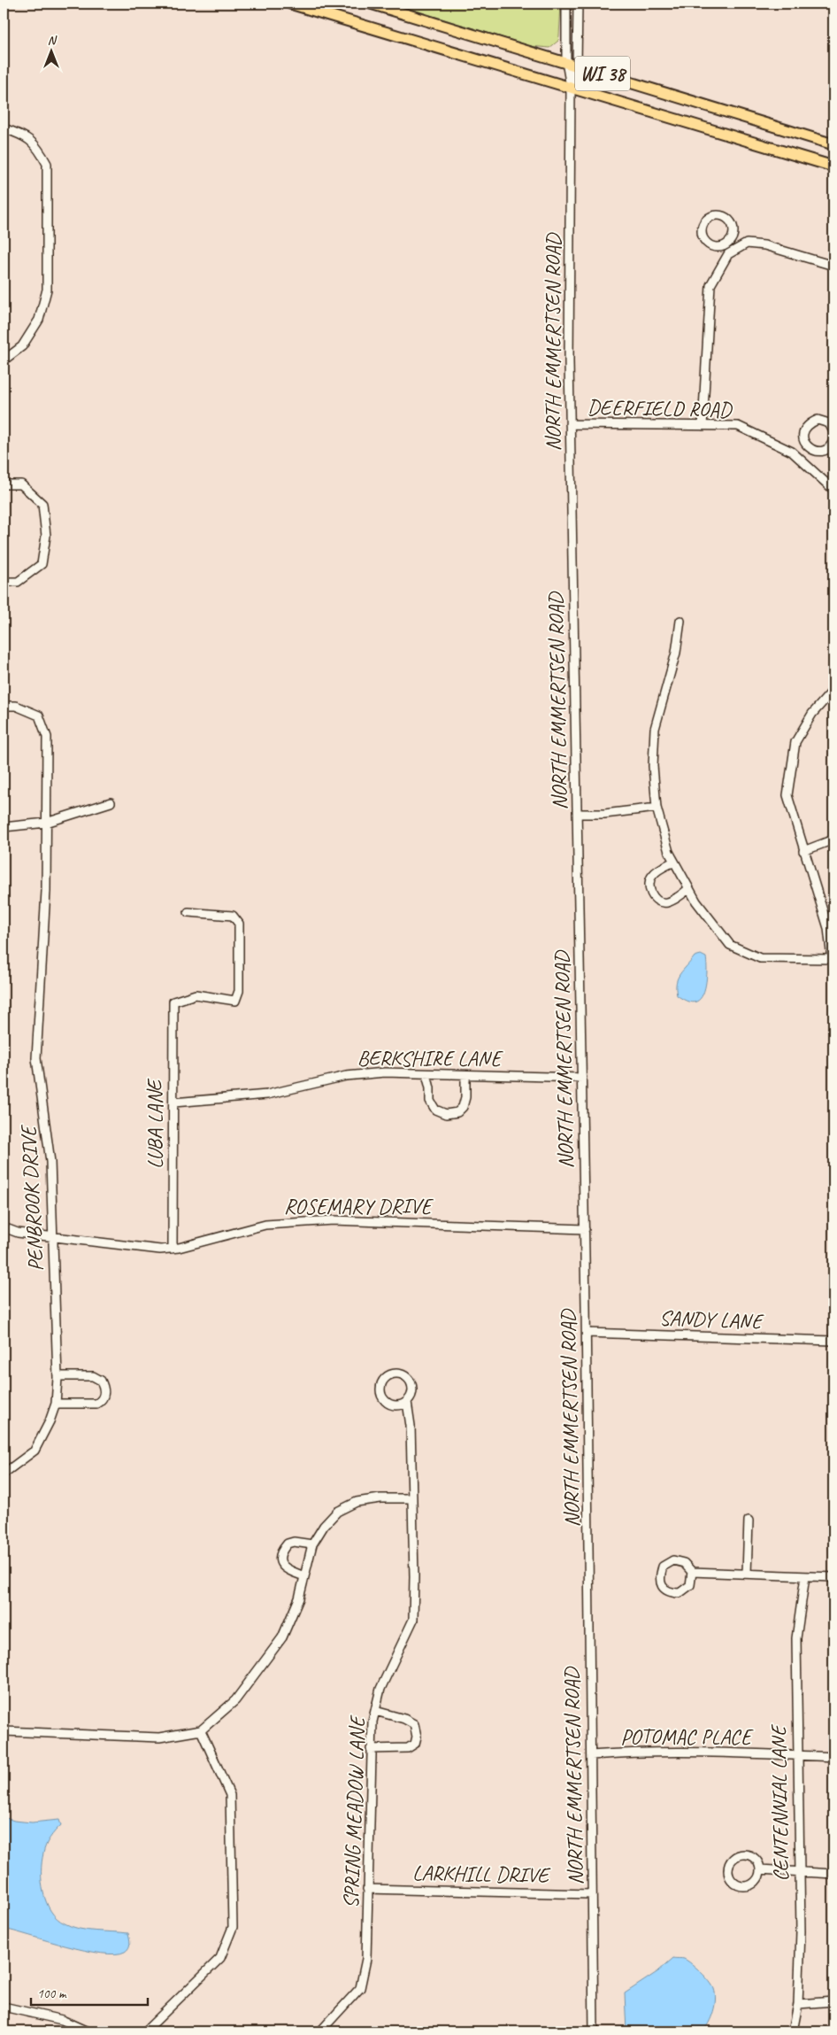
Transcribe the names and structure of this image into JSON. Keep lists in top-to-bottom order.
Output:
{
  "streets": {
    "main road": ["WI 38"],
    "street": [
      "NORTH EMMERTSEN ROAD",
      "DEERFIELD ROAD",
      "BERKSHIRE LANE",
      "LUBA LANE",
      "PENBROOK DRIVE",
      "ROSEMARY DRIVE",
      "SANDY LANE",
      "POTOMAC PLACE",
      "CENTENNIAL LANE",
      "SPRING MEADOW LANE",
      "LARKHILL DRIVE"
    ]
  },
  "crossings": [
    ["WI 38", "NORTH EMMERTSEN ROAD"],
    ["NORTH EMMERTSEN ROAD", "DEERFIELD ROAD"],
    ["NORTH EMMERTSEN ROAD", "BERKSHIRE LANE"],
    ["NORTH EMMERTSEN ROAD", "ROSEMARY DRIVE"],
    ["NORTH EMMERTSEN ROAD", "SANDY LANE"],
    ["NORTH EMMERTSEN ROAD", "POTOMAC PLACE"],
    ["NORTH EMMERTSEN ROAD", "LARKHILL DRIVE"],
    ["BERKSHIRE LANE", "LUBA LANE"],
    ["LUBA LANE", "ROSEMARY DRIVE"],
    ["PENBROOK DRIVE", "ROSEMARY DRIVE"],
    ["POTOMAC PLACE", "CENTENNIAL LANE"],
    ["SPRING MEADOW LANE", "LARKHILL DRIVE"]
  ],
  "scale_bar": "100 m",
  "north": "top"
}
